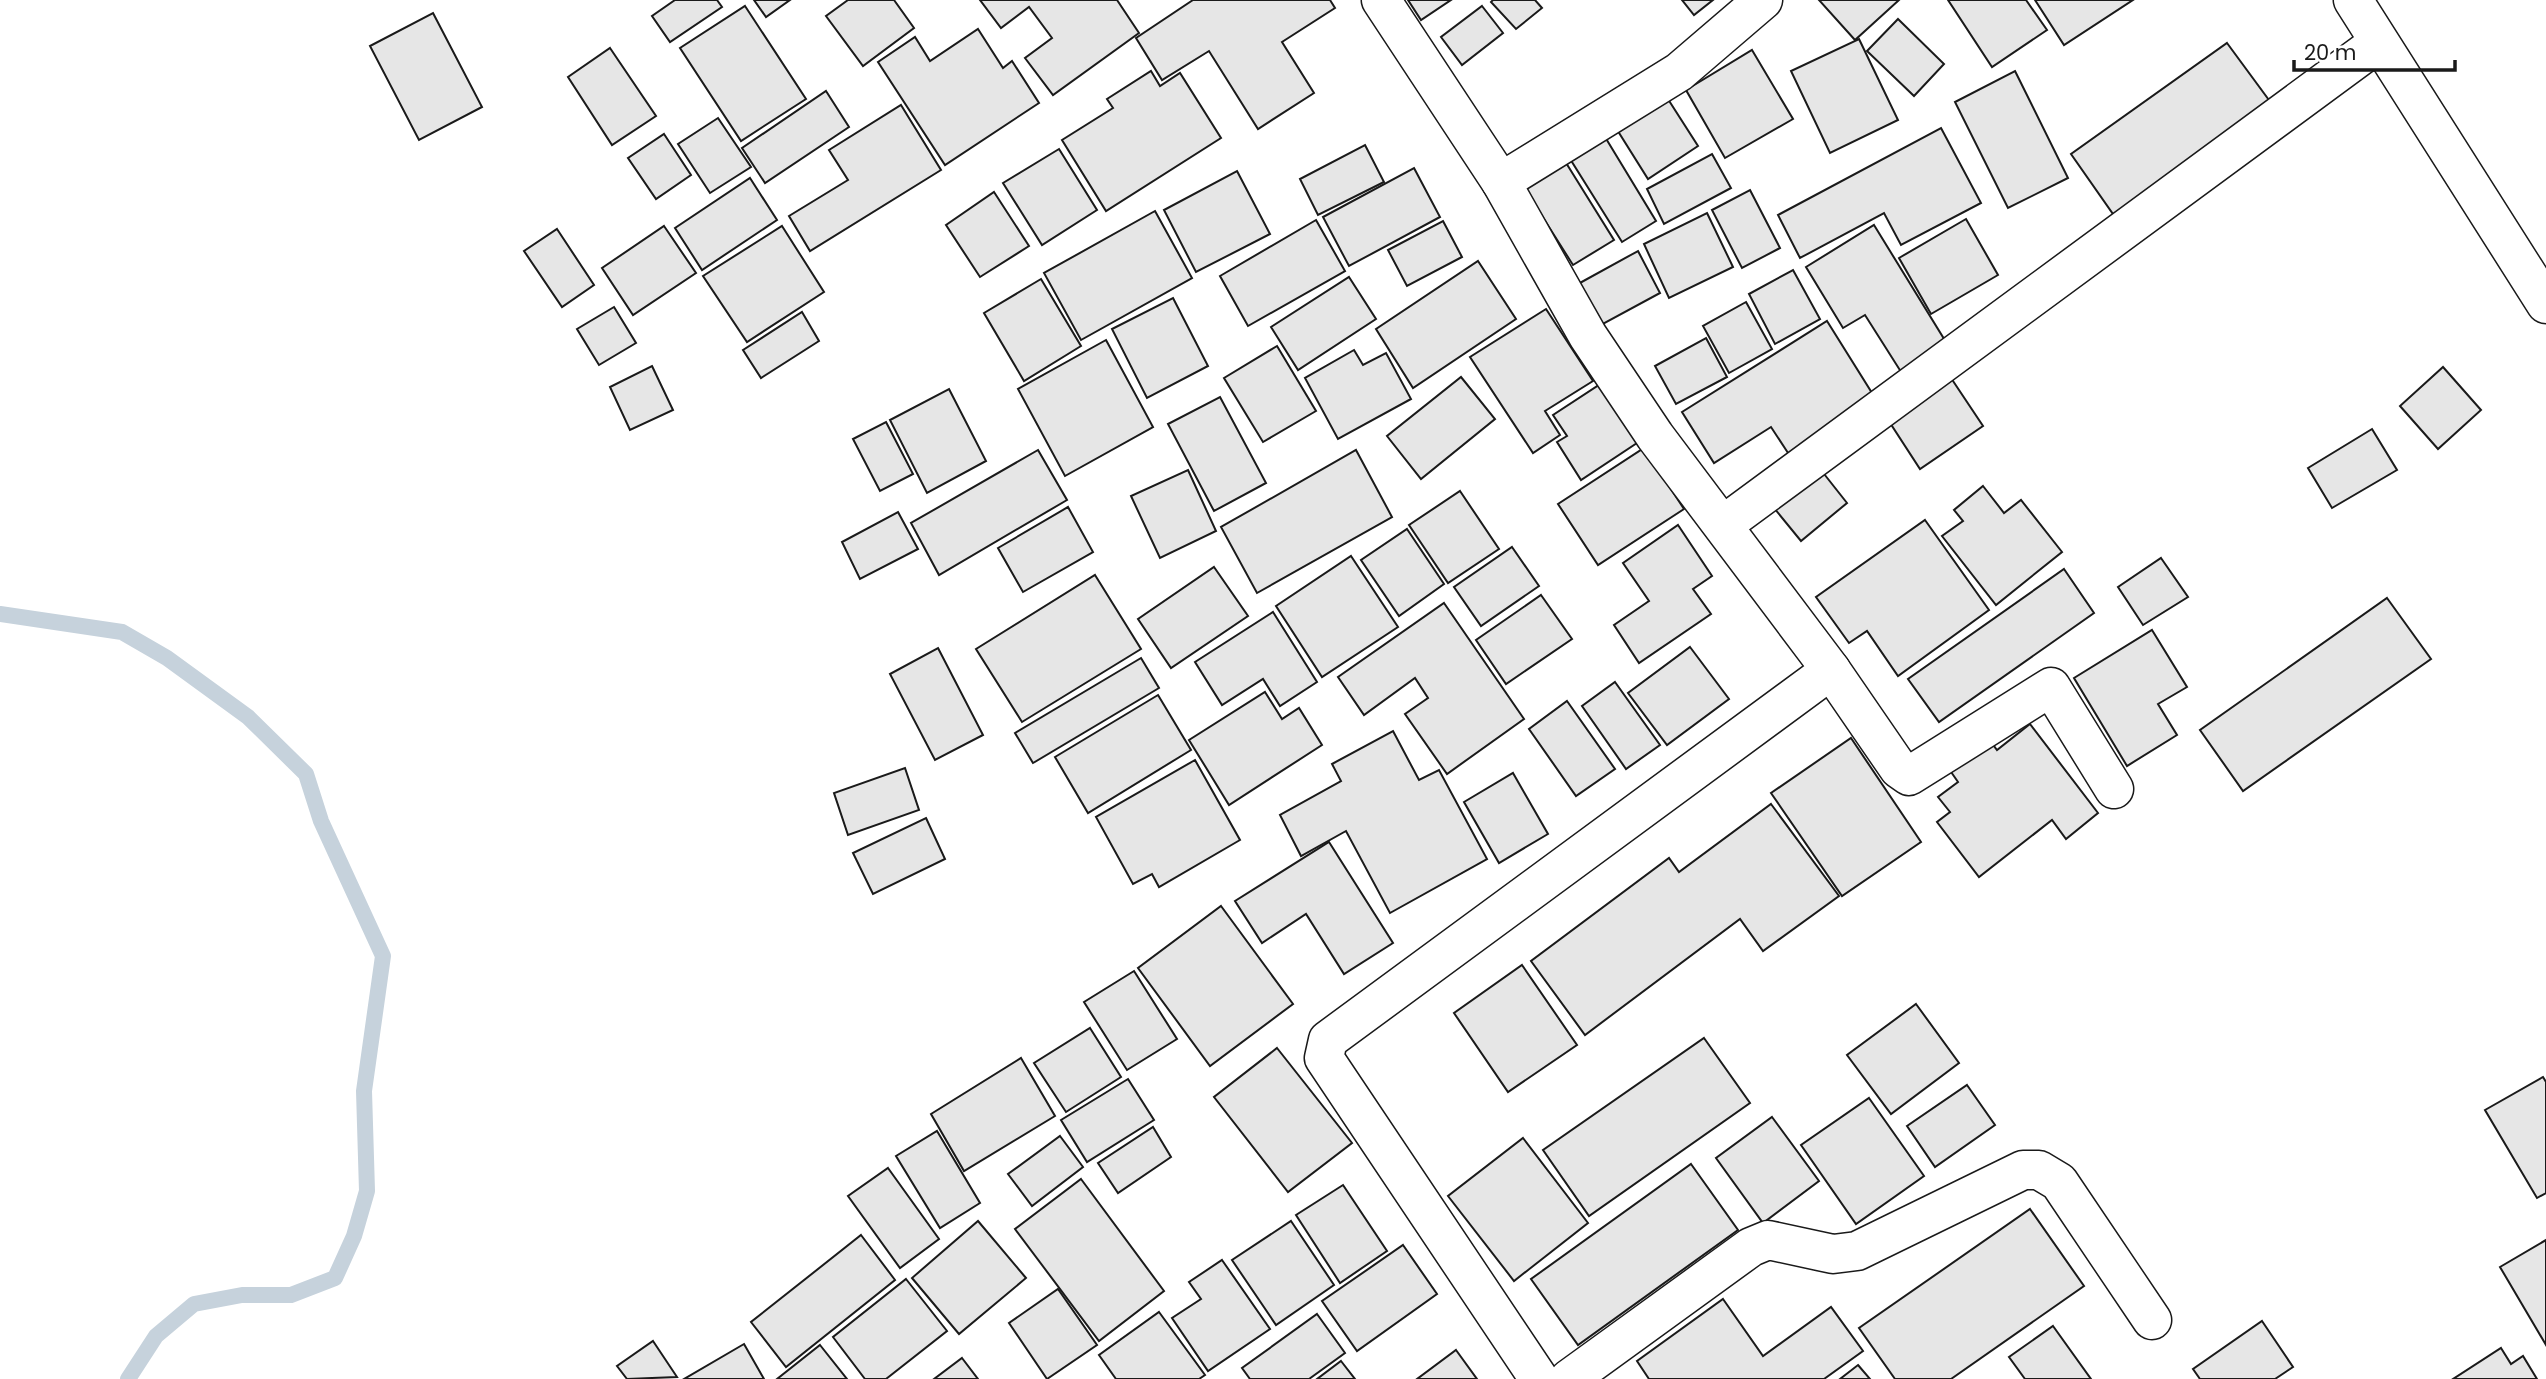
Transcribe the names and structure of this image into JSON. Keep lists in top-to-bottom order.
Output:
{
  "scale_bar": "20 m"
}
